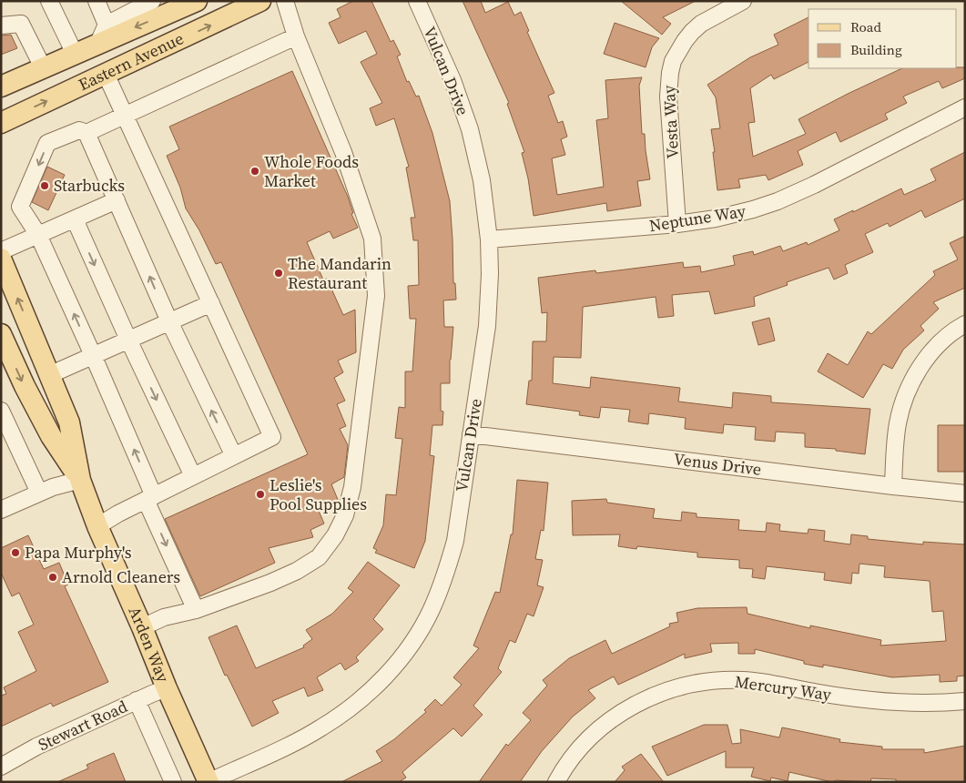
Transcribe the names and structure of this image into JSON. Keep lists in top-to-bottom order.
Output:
{
  "streets": {
    "main road": ["Eastern Avenue", "Arden Way"],
    "street": [
      "Vulcan Drive",
      "Vesta Way",
      "Neptune Way",
      "Venus Drive",
      "Mercury Way",
      "Stewart Road"
    ]
  },
  "crossings": [
    ["Vulcan Drive", "Neptune Way"],
    ["Vulcan Drive", "Venus Drive"],
    ["Vulcan Drive", "Arden Way"],
    ["Vesta Way", "Neptune Way"],
    ["Arden Way", "Stewart Road"]
  ],
  "places": [
    "Whole Foods Market",
    "Starbucks",
    "The Mandarin Restaurant",
    "Leslie's Pool Supplies",
    "Papa Murphy's",
    "Arnold Cleaners"
  ],
  "legend": ["Road", "Building"]
}
